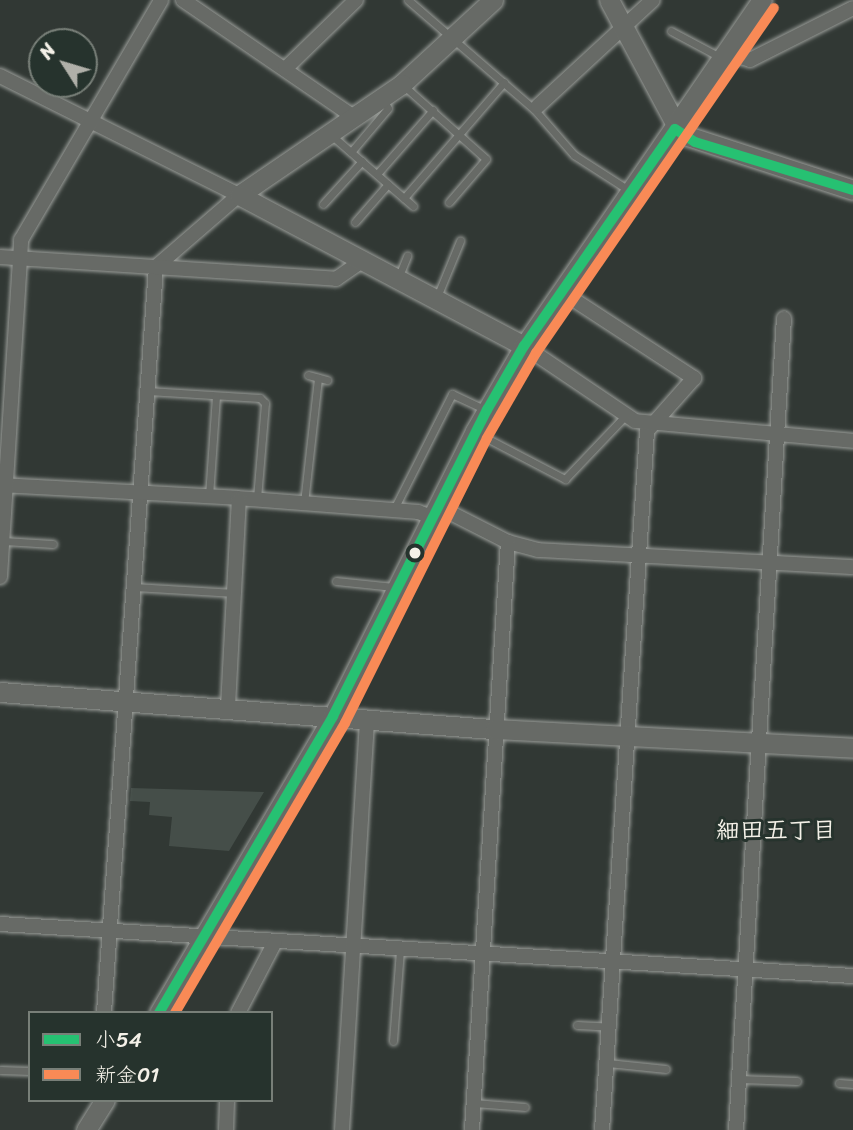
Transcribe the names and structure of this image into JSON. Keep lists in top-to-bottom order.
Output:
{
  "districts": ["細田五丁目"],
  "lines": ["transit line 新金01", "transit line 小54"],
  "legend": ["小54", "新金01"],
  "north": "top left"
}
